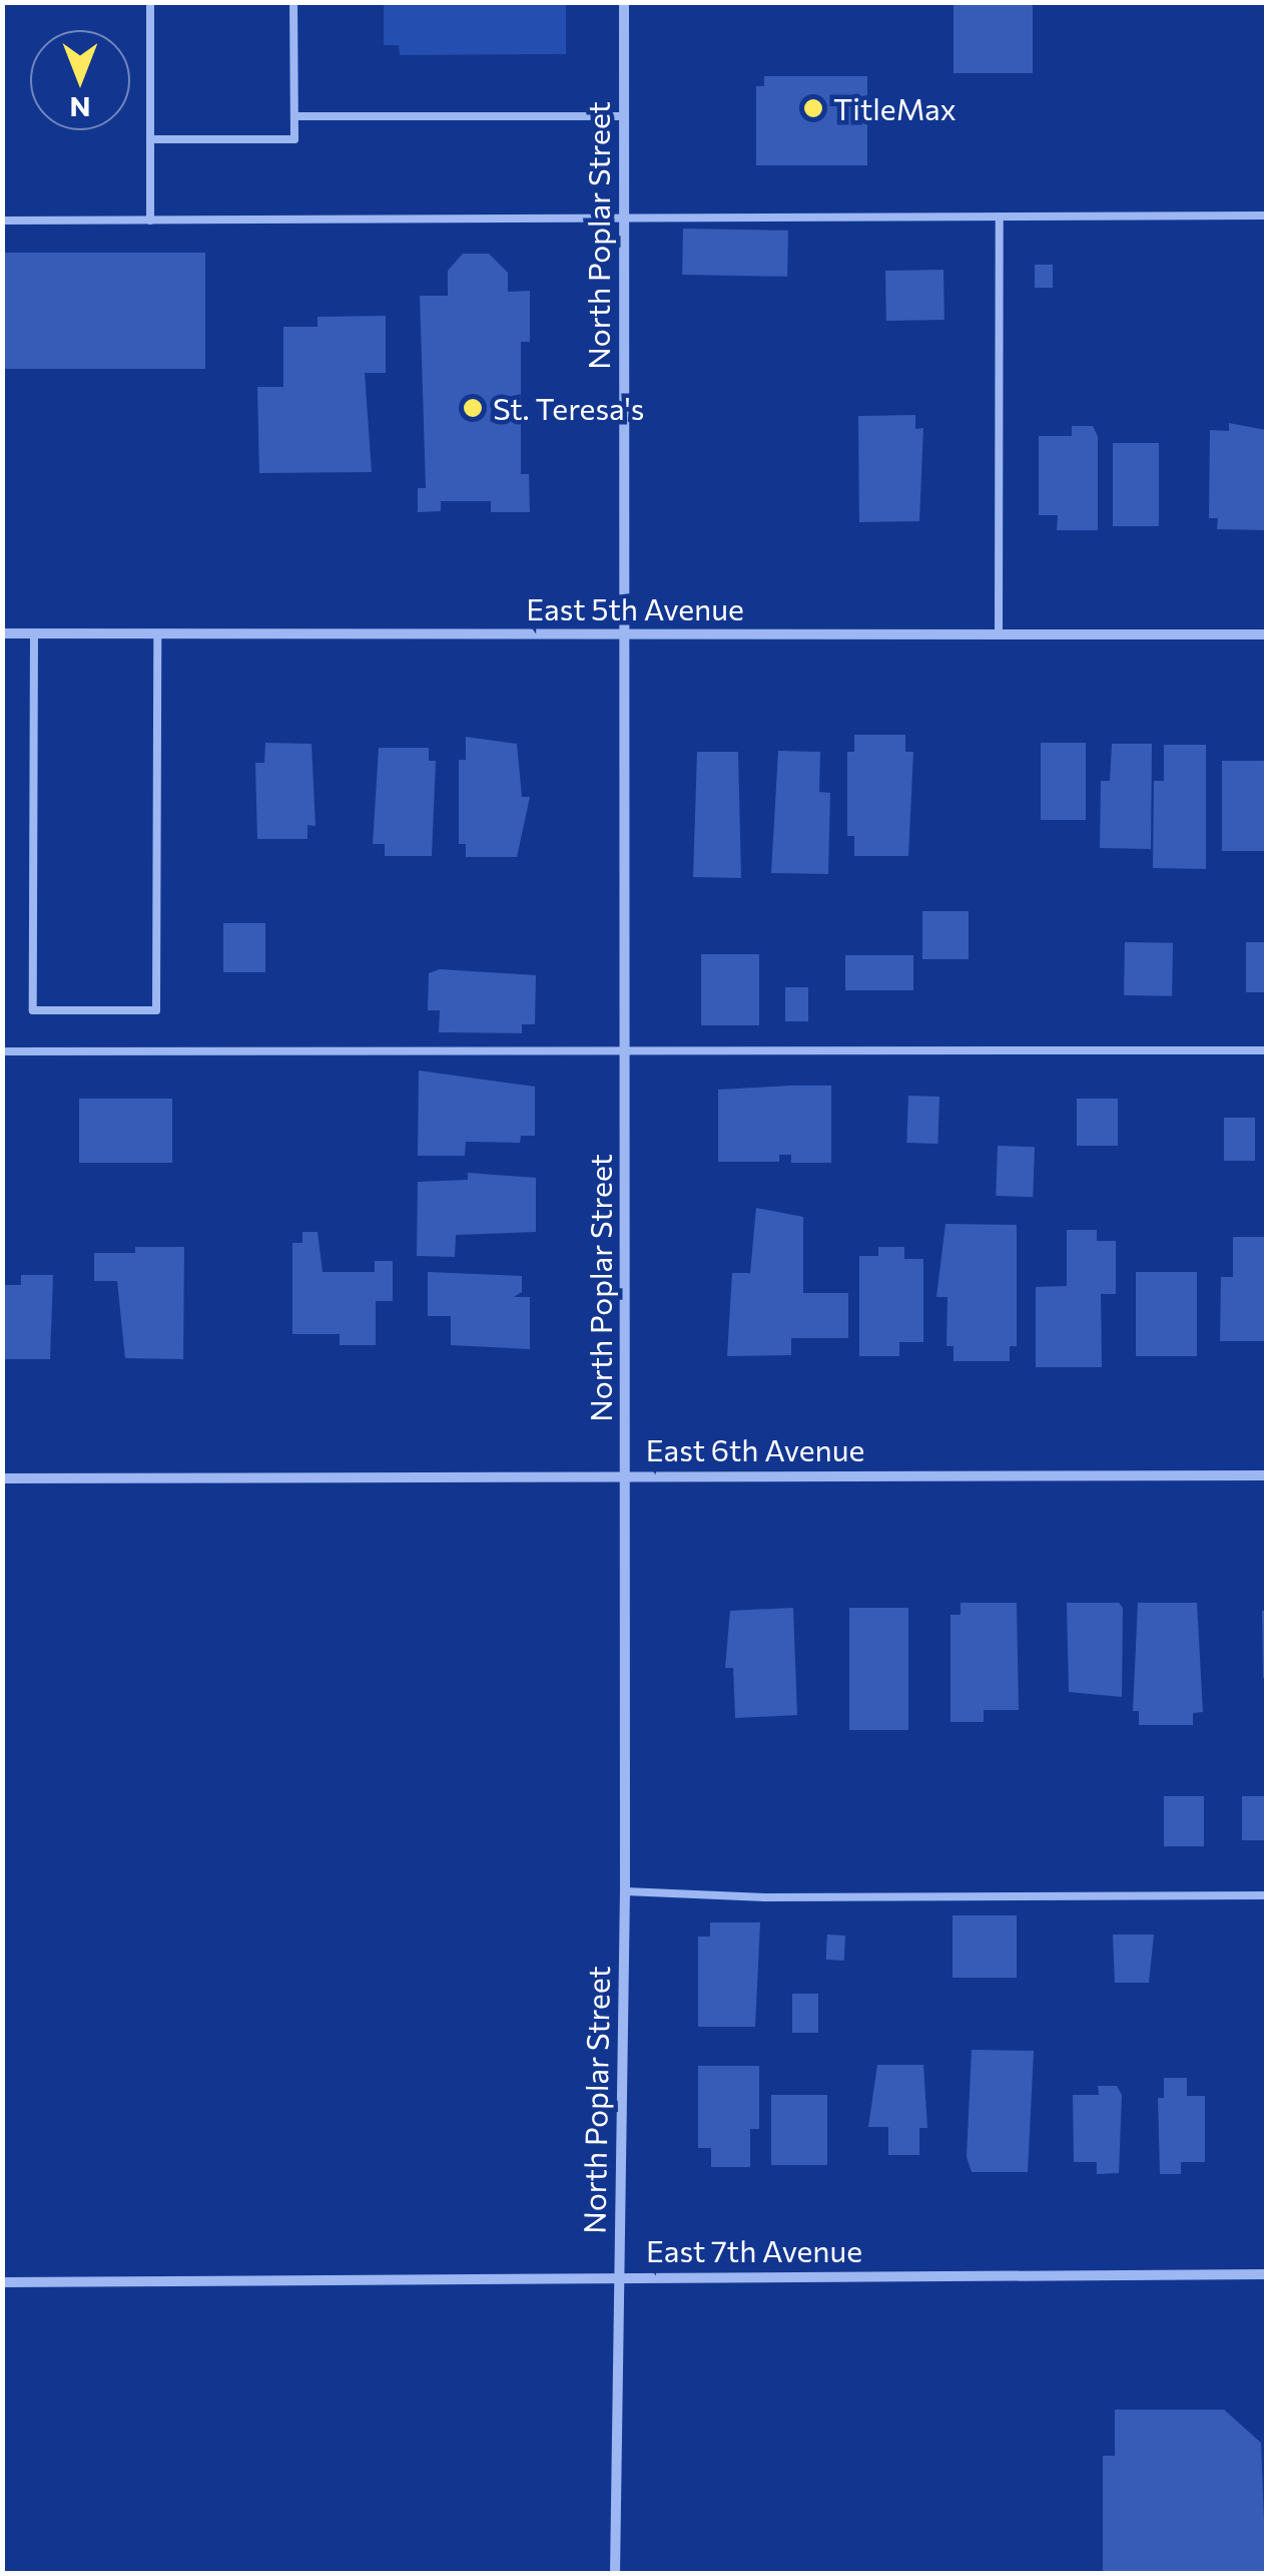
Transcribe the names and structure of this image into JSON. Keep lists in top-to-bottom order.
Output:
{
  "streets": {
    "street": [
      "North Poplar Street",
      "East 5th Avenue",
      "East 6th Avenue",
      "East 7th Avenue"
    ]
  },
  "crossings": [
    ["North Poplar Street", "East 5th Avenue"],
    ["North Poplar Street", "East 6th Avenue"],
    ["North Poplar Street", "East 7th Avenue"]
  ],
  "places": ["TitleMax", "St. Teresa's"],
  "north": "bottom"
}
